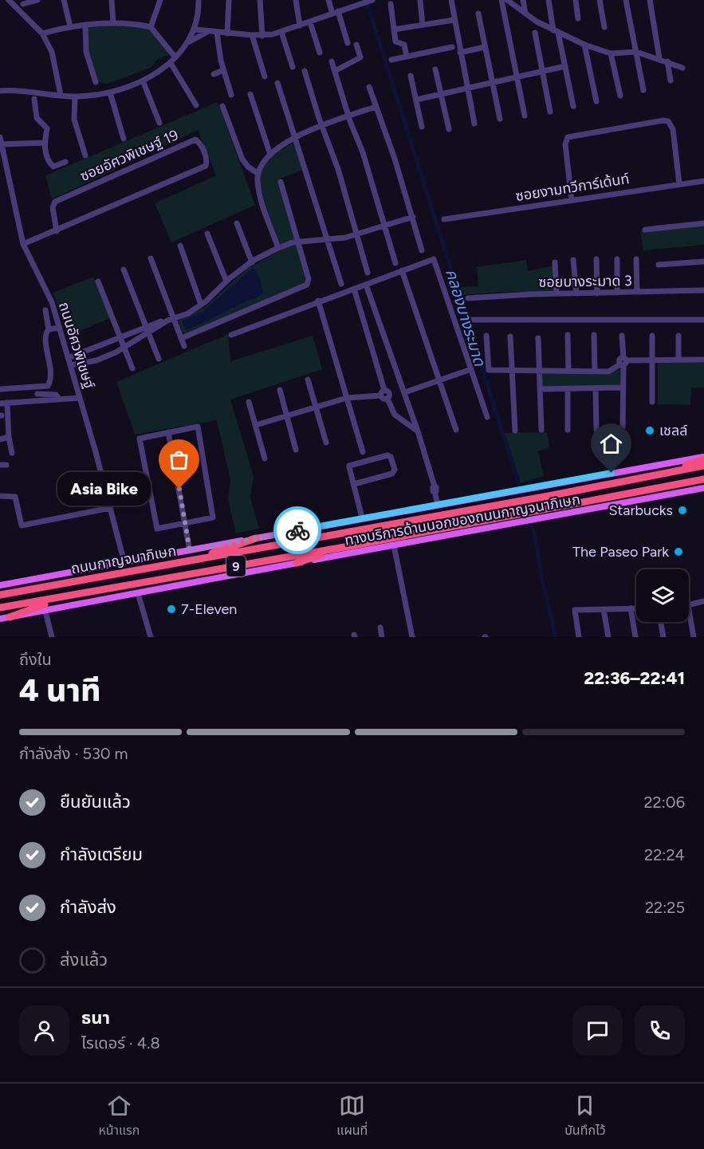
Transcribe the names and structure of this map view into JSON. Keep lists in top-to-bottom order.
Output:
{
  "streets": {
    "highway": ["ถนนกาญจนาภิเษก", "9"],
    "main road": ["ทางบริการด้านนอกของถนนกาญจนาภิเษก"],
    "street": [
      "ซอยอัศวพิเชษฐ์ 19",
      "ซอยงามทวีการ์เด้นท์",
      "ซอยบางระมาด 3",
      "ถนนอัศวพิเชษฐ์"
    ]
  },
  "crossings": [
    ["ซอยอัศวพิเชษฐ์ 19", "ถนนอัศวพิเชษฐ์"]
  ],
  "water": ["คลองบางระมาด"],
  "places": [
    "เชลล์",
    "Asia Bike",
    "Starbucks",
    "The Paseo Park",
    "7-Eleven"
  ],
  "page": {
    "bubble": "Asia Bike",
    "heading": ["4 นาที", "ถึงใน", "22:36–22:41"],
    "panel": ["ธนา", "ไรเดอร์ · 4.8"],
    "bar": "กำลังส่ง · 530 m",
    "list": [
      ["ยืนยันแล้ว", "22:06"],
      ["กำลังเตรียม", "22:24"],
      ["กำลังส่ง", "22:25"],
      "ส่งแล้ว"
    ],
    "tabs": ["หน้าแรก", "แผนที่", "บันทึกไว้"]
  }
}
